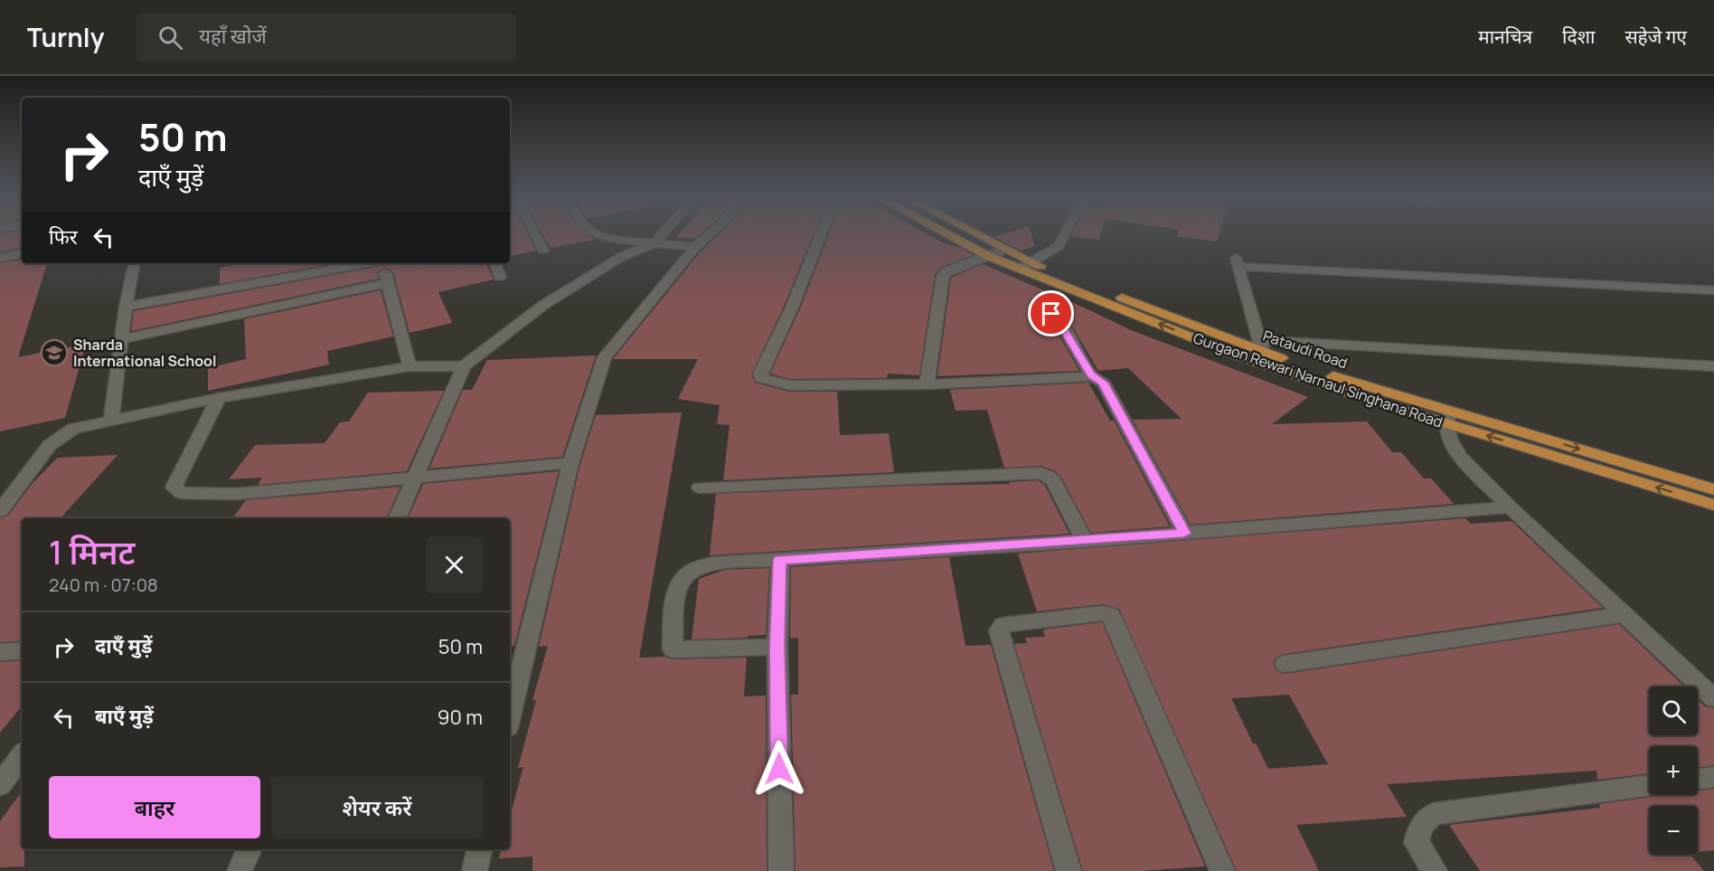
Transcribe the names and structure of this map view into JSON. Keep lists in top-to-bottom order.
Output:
{
  "streets": {
    "main road": ["Gurgaon Rewari Narnaul Singhana Road"]
  },
  "places": {
    "school or university": ["Sharda International School"]
  },
  "page": {
    "header": "Turnly",
    "search": "यहाँ खोजें",
    "nav": ["मानचित्र", "दिशा", "सहेजे गए"],
    "turn": ["50 m", "दाएँ मुड़ें"],
    "then": "फिर",
    "heading": ["1 मिनट", "240 m · 07:08"],
    "list": [
      {
        "name": "दाएँ मुड़ें",
        "value": "50 m"
      },
      {
        "name": "बाएँ मुड़ें",
        "value": "90 m"
      }
    ],
    "map_buttons": ["+", "−"],
    "buttons": ["बाहर", "शेयर करें"]
  }
}
